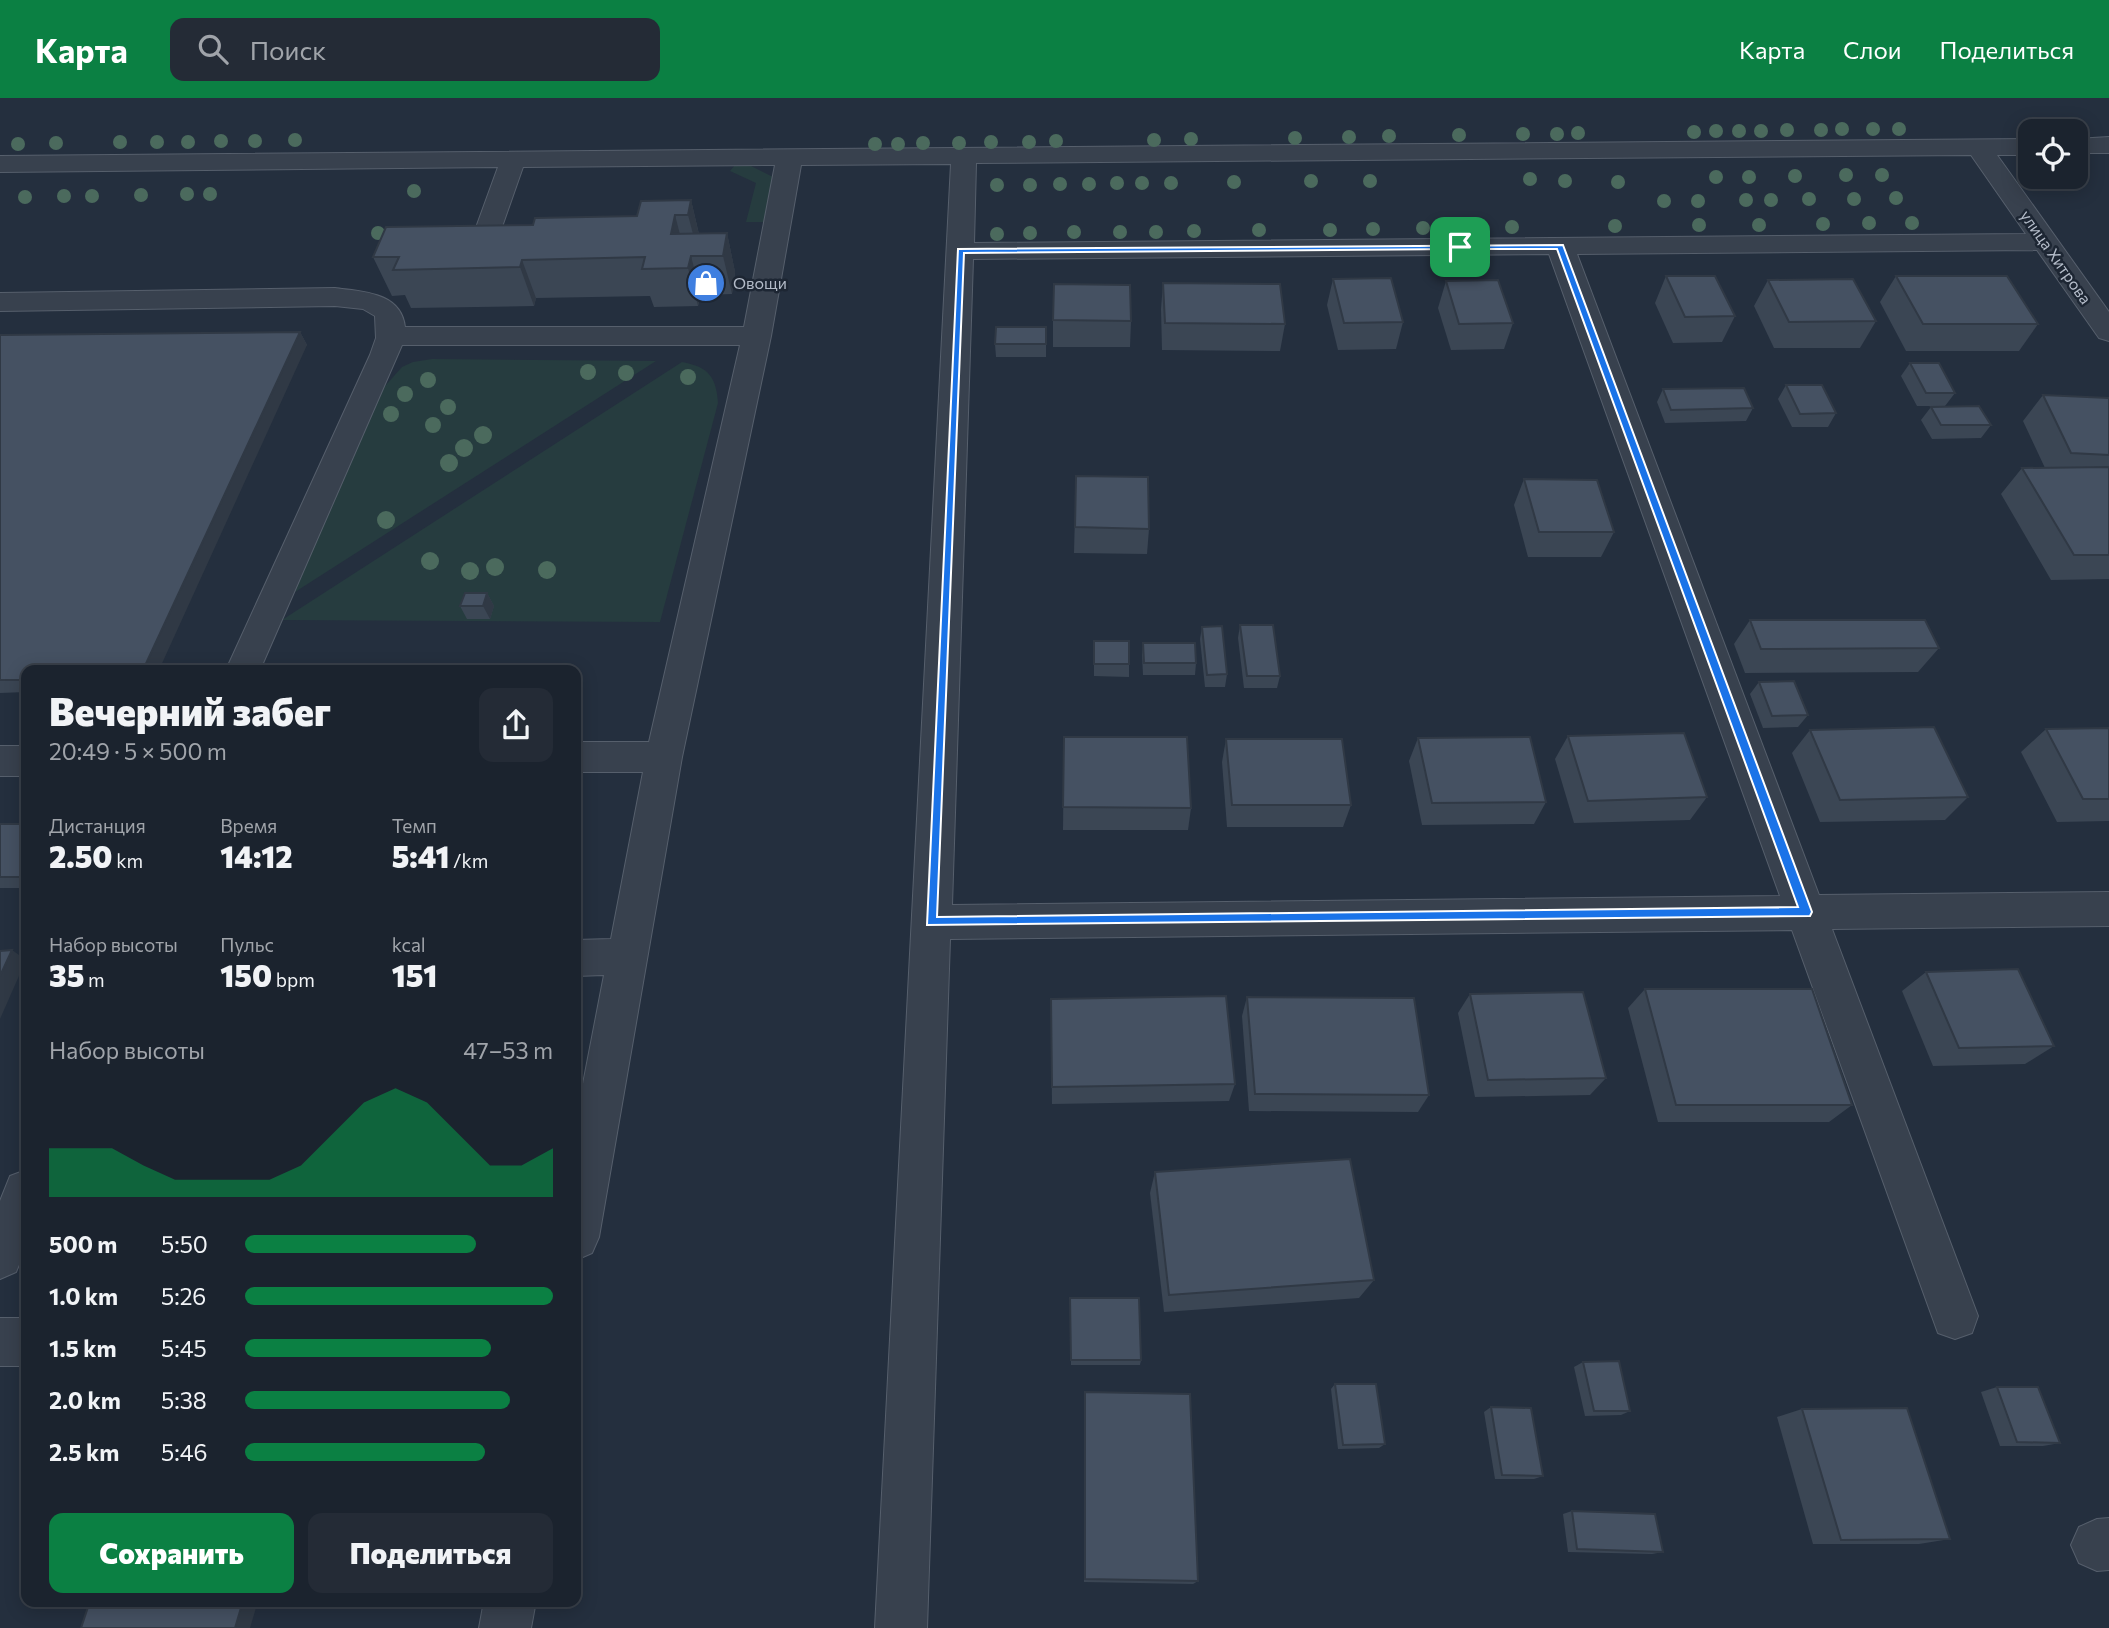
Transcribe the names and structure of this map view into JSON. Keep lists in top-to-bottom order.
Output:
{
  "streets": {
    "street": ["улица Хитрова"]
  },
  "places": {
    "shop": ["Овощи"]
  },
  "page": {
    "header": "Карта",
    "search": "Поиск",
    "nav": ["Карта", "Слои", "Поделиться"],
    "heading": ["Вечерний забег", "20:49 · 5 × 500 m"],
    "stats": [
      ["Дистанция", "2.50 km"],
      ["Время", "14:12"],
      ["Темп", "5:41 /km"],
      ["Набор высоты", "35 m"],
      ["Пульс", "150 bpm"],
      ["kcal", "151"]
    ],
    "chart": ["Набор высоты", "47–53 m"],
    "list": [
      {
        "name": "500 m",
        "note": "5:50"
      },
      {
        "name": "1.0 km",
        "note": "5:26"
      },
      {
        "name": "1.5 km",
        "note": "5:45"
      },
      {
        "name": "2.0 km",
        "note": "5:38"
      },
      {
        "name": "2.5 km",
        "note": "5:46"
      }
    ],
    "buttons": ["Сохранить", "Поделиться"]
  }
}
